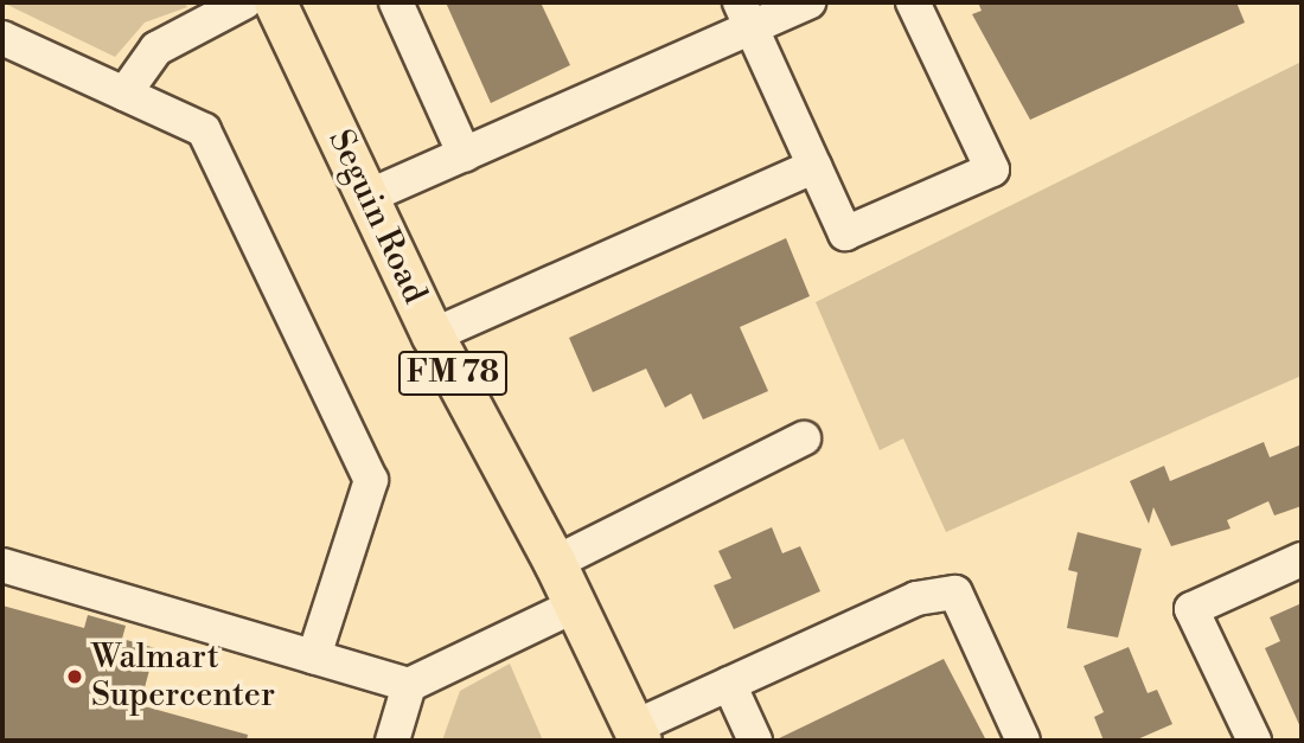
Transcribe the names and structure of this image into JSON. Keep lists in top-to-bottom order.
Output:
{
  "streets": {
    "main road": ["Seguin Road", "FM 78"]
  },
  "places": ["Walmart Supercenter"]
}
